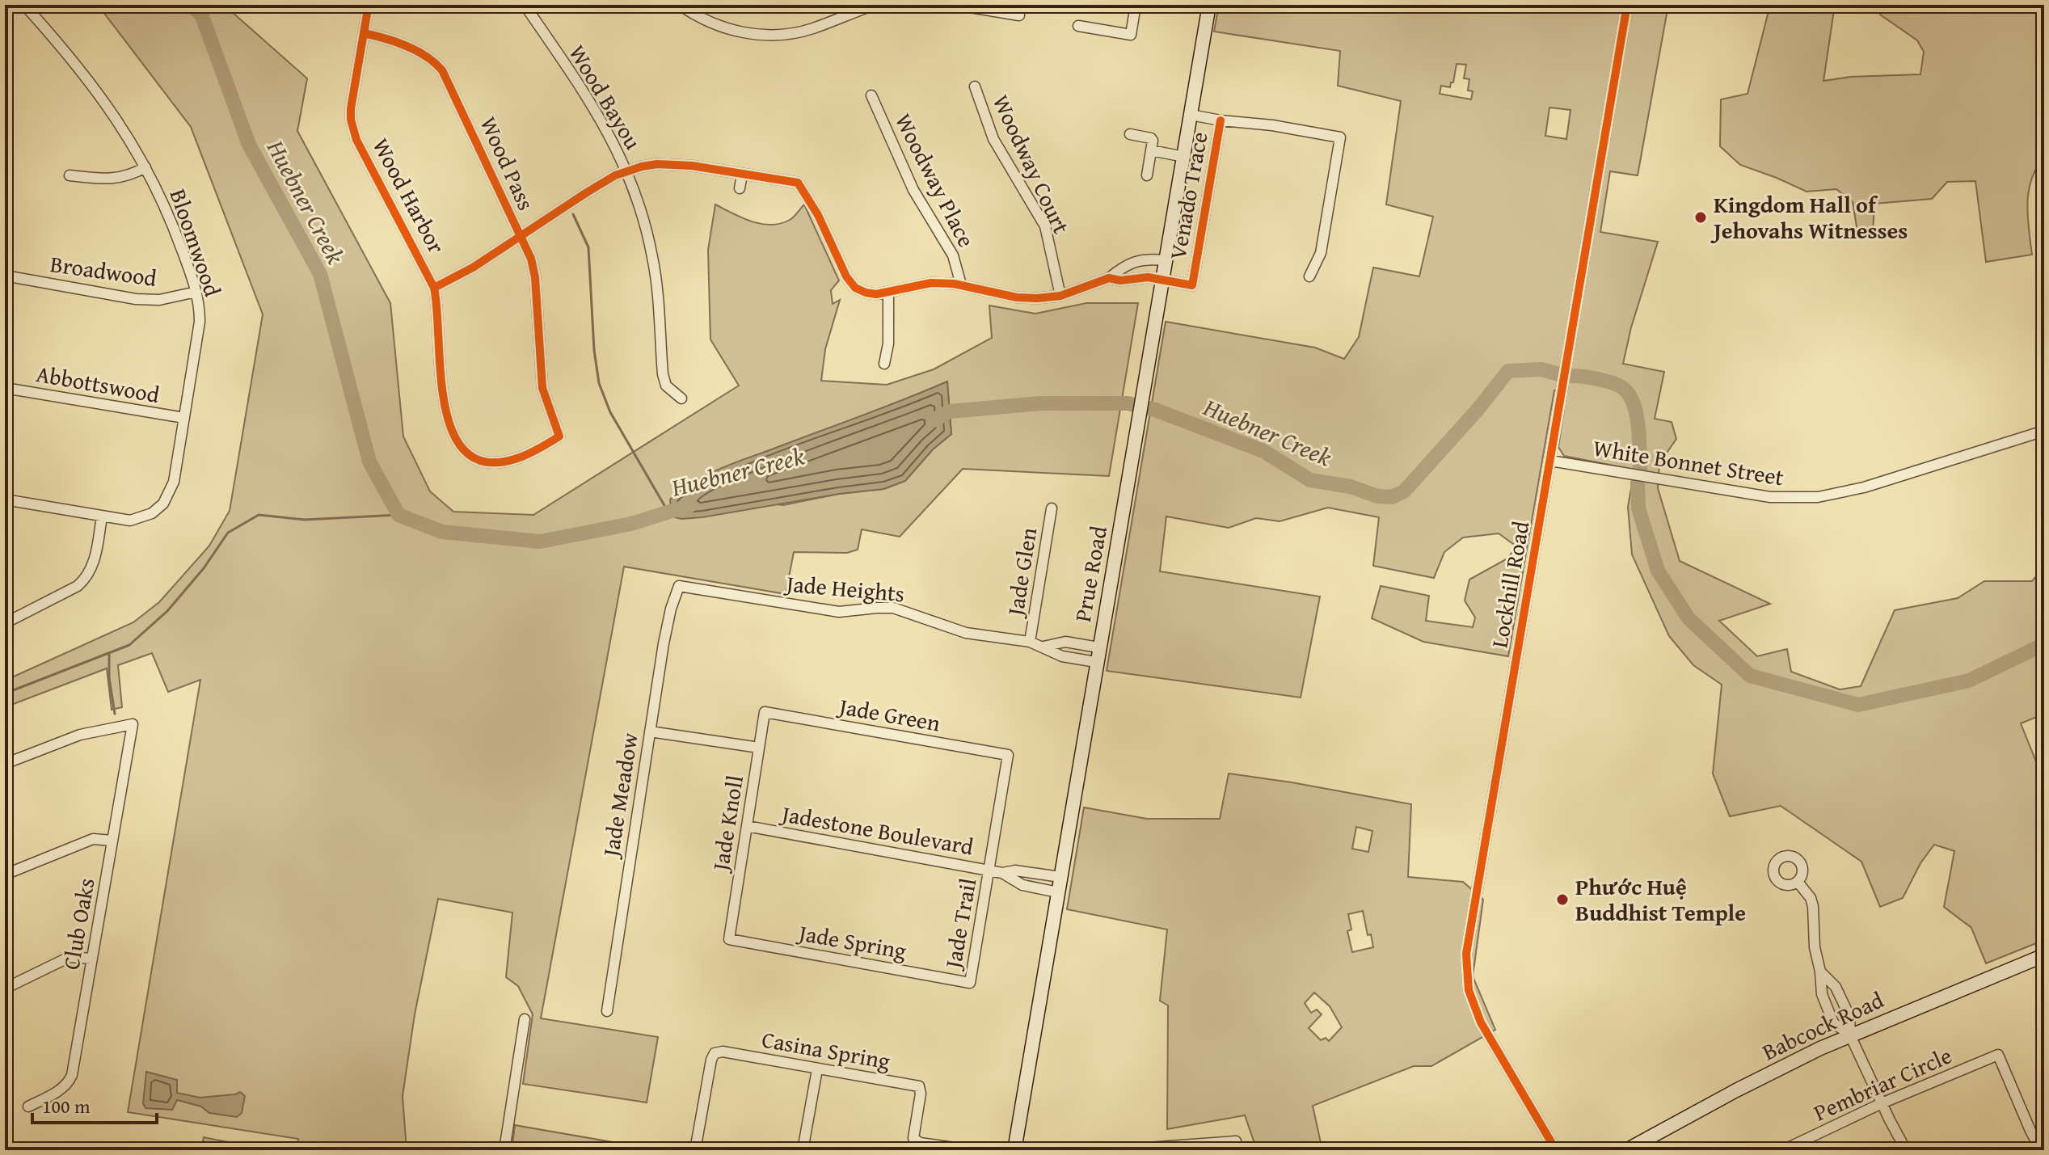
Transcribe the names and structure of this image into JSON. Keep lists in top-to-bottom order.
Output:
{
  "streets": {
    "main road": ["Prue Road", "Babcock Road"],
    "street": [
      "Wood Bayou",
      "Wood Pass",
      "Woodway Court",
      "Woodway Place",
      "Wood Harbor",
      "Venado Trace",
      "Bloomwood",
      "Broadwood",
      "Abbottswood",
      "White Bonnet Street",
      "Jade Glen",
      "Lockhill Road",
      "Jade Heights",
      "Jade Green",
      "Jade Meadow",
      "Jade Knoll",
      "Jadestone Boulevard",
      "Jade Trail",
      "Club Oaks",
      "Jade Spring",
      "Casina Spring",
      "Pembriar Circle"
    ]
  },
  "crossings": [
    ["Wood Pass", "Wood Harbor"],
    ["Venado Trace", "Prue Road"],
    ["Bloomwood", "Broadwood"],
    ["Bloomwood", "Abbottswood"],
    ["White Bonnet Street", "Lockhill Road"],
    ["Jade Glen", "Jade Heights"],
    ["Prue Road", "Jade Heights"],
    ["Prue Road", "Jadestone Boulevard"],
    ["Jade Heights", "Jade Meadow"],
    ["Jade Green", "Jade Knoll"],
    ["Jade Green", "Jade Trail"],
    ["Jade Knoll", "Jadestone Boulevard"],
    ["Jade Knoll", "Jade Spring"],
    ["Jadestone Boulevard", "Jade Trail"],
    ["Jade Trail", "Jade Spring"]
  ],
  "water": ["Huebner Creek"],
  "places": ["Kingdom Hall of Jehovahs Witnesses", "Phước Huệ Buddhist Temple"],
  "scale_bar": "100 m"
}
